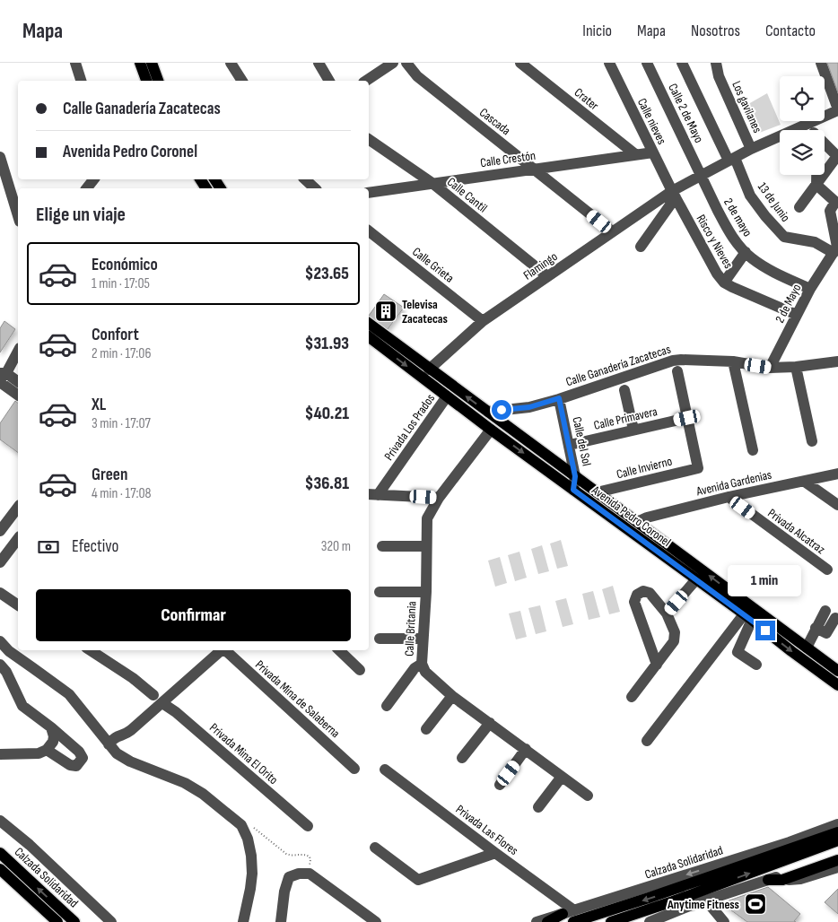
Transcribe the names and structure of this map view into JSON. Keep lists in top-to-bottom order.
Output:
{
  "streets": {
    "main road": ["Avenida Pedro Coronel", "Calzada Solidaridad"],
    "street": [
      "Crater",
      "Los gavilanes",
      "Calle 2 de Mayo",
      "Cascada",
      "Calle nieves",
      "Calle Crestón",
      "Calle Cantil",
      "13 de Junio",
      "2 de mayo",
      "Risco y Nieves",
      "Calle Grieta",
      "Flamingo",
      "2 de Mayo",
      "Calle Ganadería Zacatecas",
      "Calle Primavera",
      "Privada Los Prados",
      "Calle del Sol",
      "Calle Invierno",
      "Avenida Gardenias",
      "Privada Alcatraz",
      "Calle Britania",
      "Privada Mina de Salaberna",
      "Privada Mina El Orito",
      "Privada Las Flores"
    ]
  },
  "crossings": [
    ["Crater", "Calle Crestón"],
    ["Los gavilanes", "Flamingo"],
    ["Calle 2 de Mayo", "2 de mayo"],
    ["Calle 2 de Mayo", "Flamingo"],
    ["Cascada", "Calle Crestón"],
    ["Cascada", "Flamingo"],
    ["Calle nieves", "Calle Crestón"],
    ["Calle nieves", "Risco y Nieves"],
    ["Calle nieves", "Flamingo"],
    ["Calle Crestón", "Calle Cantil"],
    ["Calle Cantil", "Flamingo"],
    ["13 de Junio", "Flamingo"],
    ["13 de Junio", "2 de Mayo"],
    ["2 de mayo", "Flamingo"],
    ["2 de mayo", "2 de Mayo"],
    ["Risco y Nieves", "Flamingo"],
    ["Risco y Nieves", "2 de Mayo"],
    ["Calle Grieta", "Flamingo"],
    ["Flamingo", "Avenida Pedro Coronel"],
    ["2 de Mayo", "Calle Ganadería Zacatecas"],
    ["Calle Ganadería Zacatecas", "Calle del Sol"],
    ["Calle Ganadería Zacatecas", "Avenida Pedro Coronel"],
    ["Calle Primavera", "Calle del Sol"],
    ["Calle Primavera", "Calle Invierno"],
    ["Privada Los Prados", "Avenida Pedro Coronel"],
    ["Calle del Sol", "Avenida Pedro Coronel"],
    ["Calle Invierno", "Avenida Pedro Coronel"],
    ["Avenida Gardenias", "Avenida Pedro Coronel"],
    ["Avenida Gardenias", "Privada Alcatraz"],
    ["Avenida Pedro Coronel", "Calle Britania"],
    ["Privada Las Flores", "Calzada Solidaridad"]
  ],
  "places": {
    "building": ["Televisa Zacatecas"],
    "sports": ["Anytime Fitness"]
  },
  "page": {
    "header": "Mapa",
    "nav": [
      "Inicio",
      "Mapa",
      "Nosotros",
      "Contacto"
    ],
    "banner": ["Calle Ganadería Zacatecas", "Avenida Pedro Coronel"],
    "heading": "Elige un viaje",
    "list": [
      {
        "name": "Económico",
        "note": "1 min · 17:05",
        "value": "$23.65"
      },
      {
        "name": "Confort",
        "note": "2 min · 17:06",
        "value": "$31.93"
      },
      {
        "name": "XL",
        "note": "3 min · 17:07",
        "value": "$40.21"
      },
      {
        "name": "Green",
        "note": "4 min · 17:08",
        "value": "$36.81"
      }
    ],
    "pay": ["Efectivo", "320 m"],
    "bubble": "1 min",
    "buttons": "Confirmar"
  }
}
